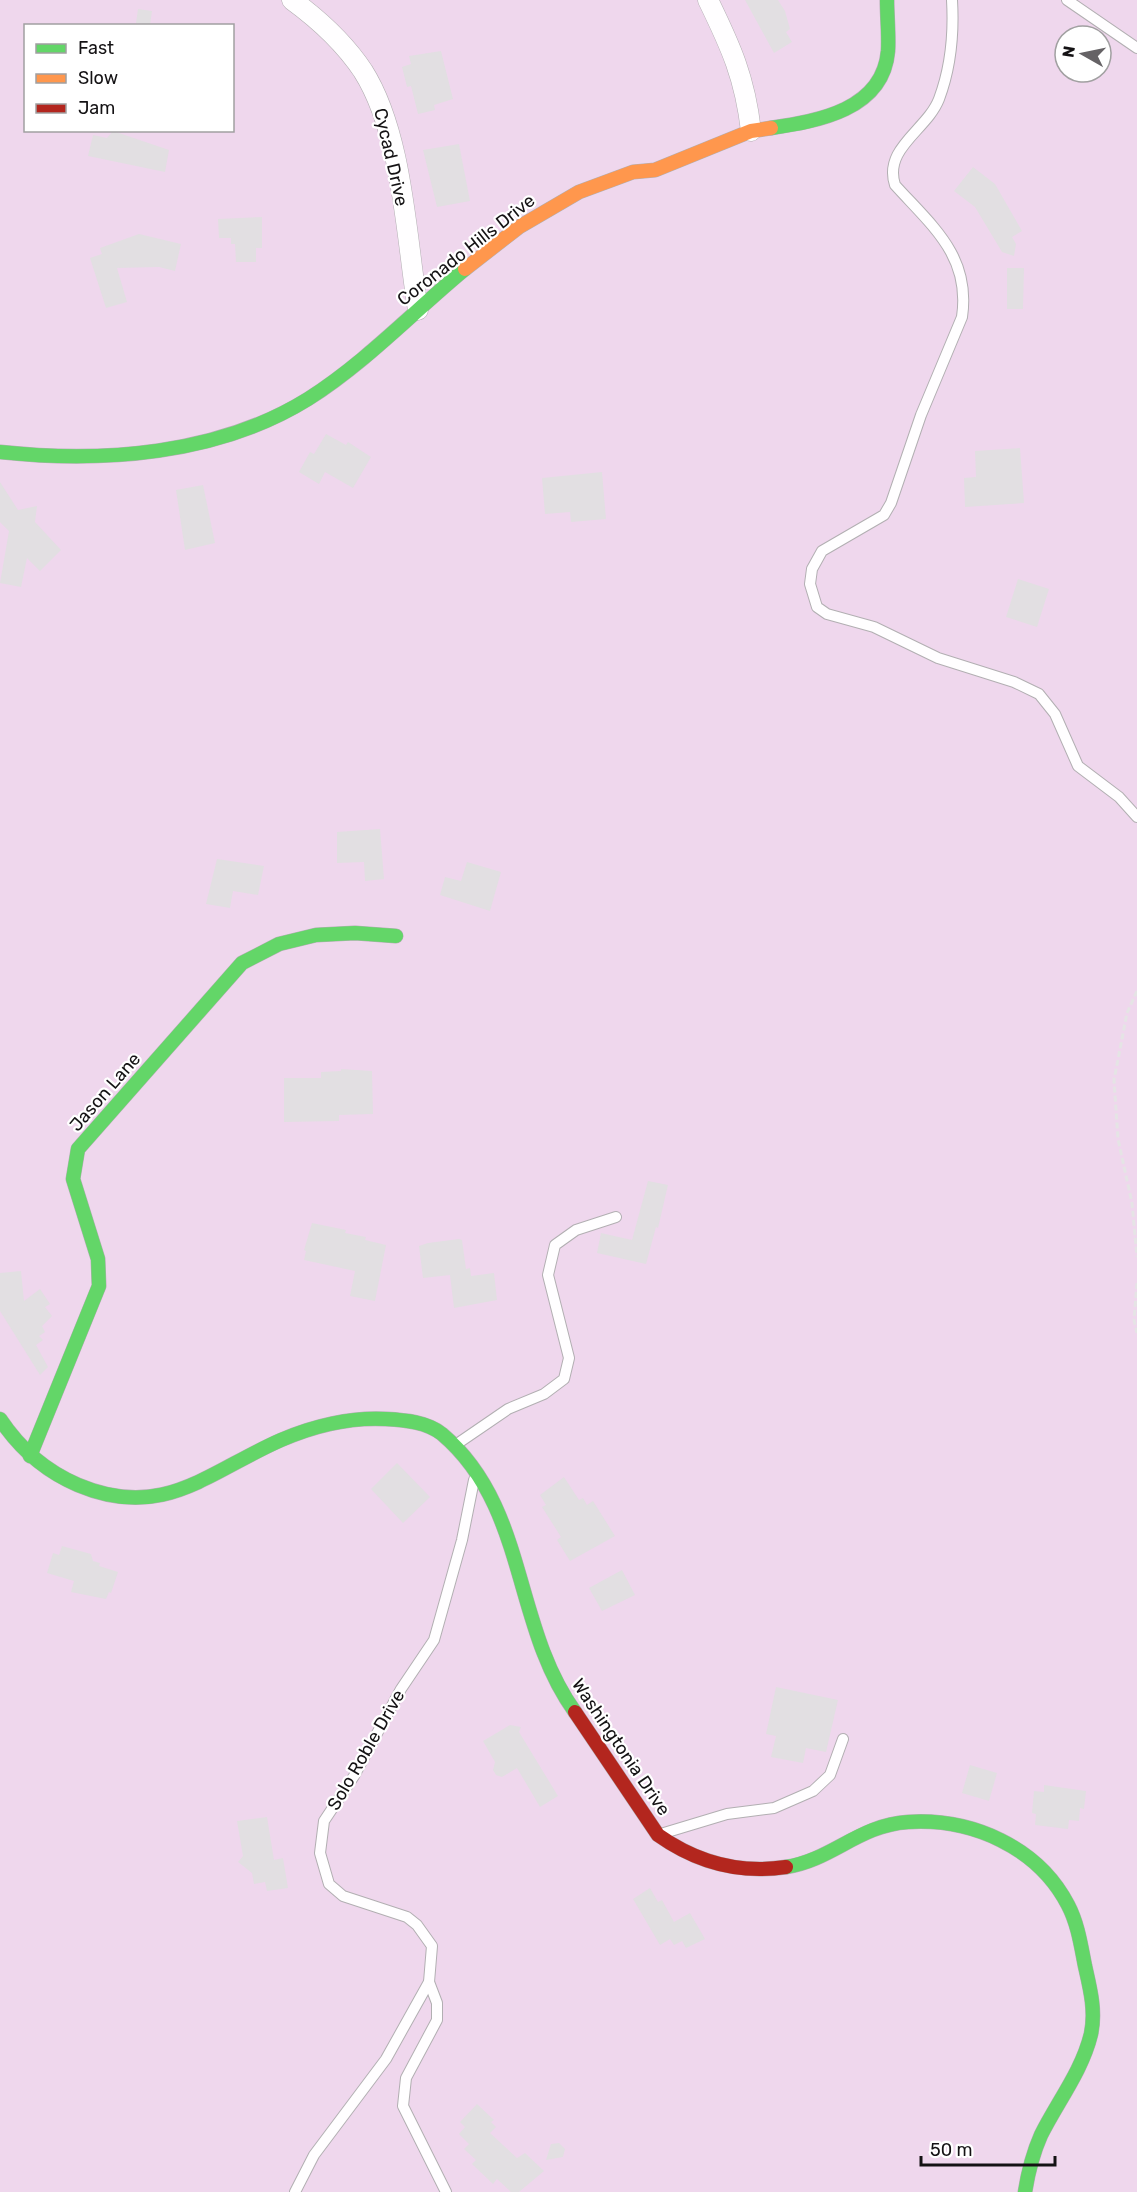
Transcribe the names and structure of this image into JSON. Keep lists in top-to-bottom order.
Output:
{
  "streets": {
    "street": [
      "Cycad Drive",
      "Coronado Hills Drive",
      "Jason Lane",
      "Washingtonia Drive"
    ],
    "lane": ["Solo Roble Drive"]
  },
  "crossings": [
    ["Cycad Drive", "Coronado Hills Drive"],
    ["Jason Lane", "Washingtonia Drive"],
    ["Washingtonia Drive", "Solo Roble Drive"]
  ],
  "legend": ["Fast", "Slow", "Jam"],
  "scale_bar": "50 m",
  "north": "left"
}
